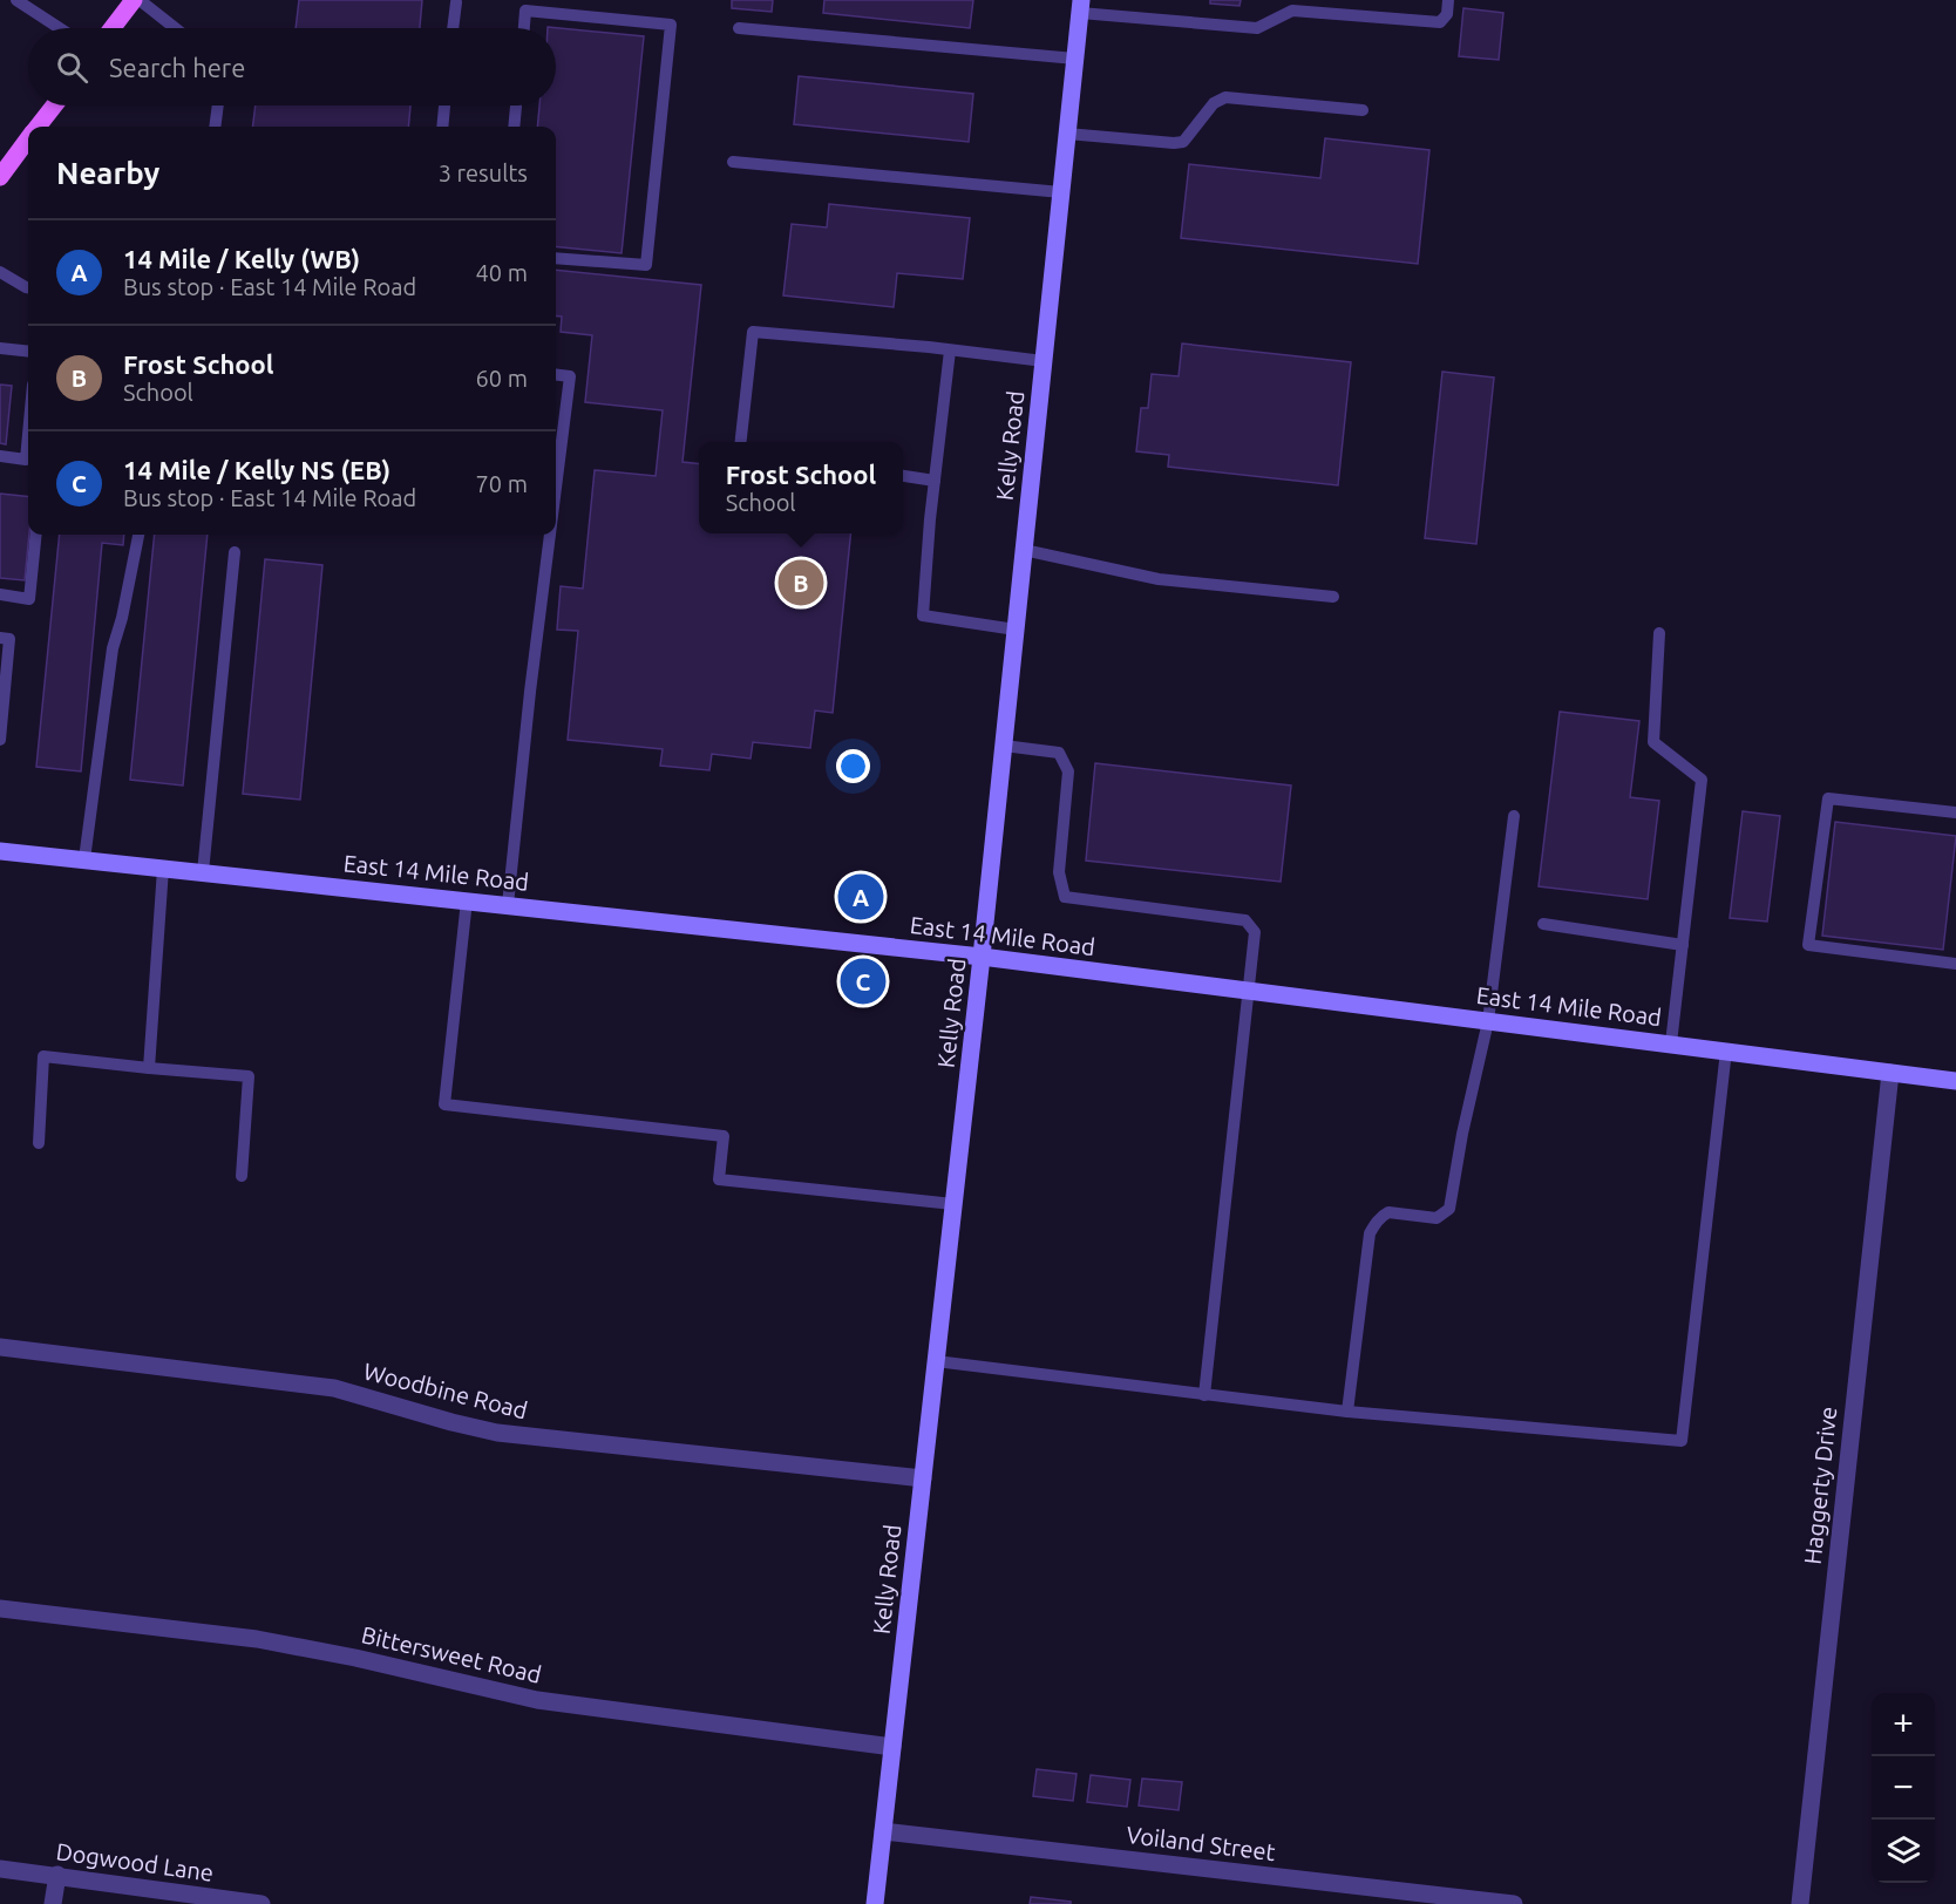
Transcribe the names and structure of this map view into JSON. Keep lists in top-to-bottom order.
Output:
{
  "streets": {
    "main road": ["Kelly Road", "East 14 Mile Road"],
    "street": [
      "Woodbine Road",
      "Haggerty Drive",
      "Bittersweet Road",
      "Voiland Street",
      "Dogwood Lane"
    ]
  },
  "crossings": [
    ["Kelly Road", "East 14 Mile Road"],
    ["Kelly Road", "Woodbine Road"],
    ["Kelly Road", "Bittersweet Road"],
    ["Kelly Road", "Voiland Street"],
    ["East 14 Mile Road", "Haggerty Drive"]
  ],
  "page": {
    "search": "Search here",
    "heading": ["Nearby", "3 results"],
    "list": [
      {
        "mark": "A",
        "name": "14 Mile / Kelly (WB)",
        "note": "Bus stop · East 14 Mile Road",
        "value": "40 m"
      },
      {
        "mark": "B",
        "name": "Frost School",
        "note": "School",
        "value": "60 m"
      },
      {
        "mark": "C",
        "name": "14 Mile / Kelly NS (EB)",
        "note": "Bus stop · East 14 Mile Road",
        "value": "70 m"
      }
    ],
    "popup": ["Frost School", "School"],
    "pins": ["B", "A", "C"],
    "map_buttons": ["+", "−"]
  }
}
